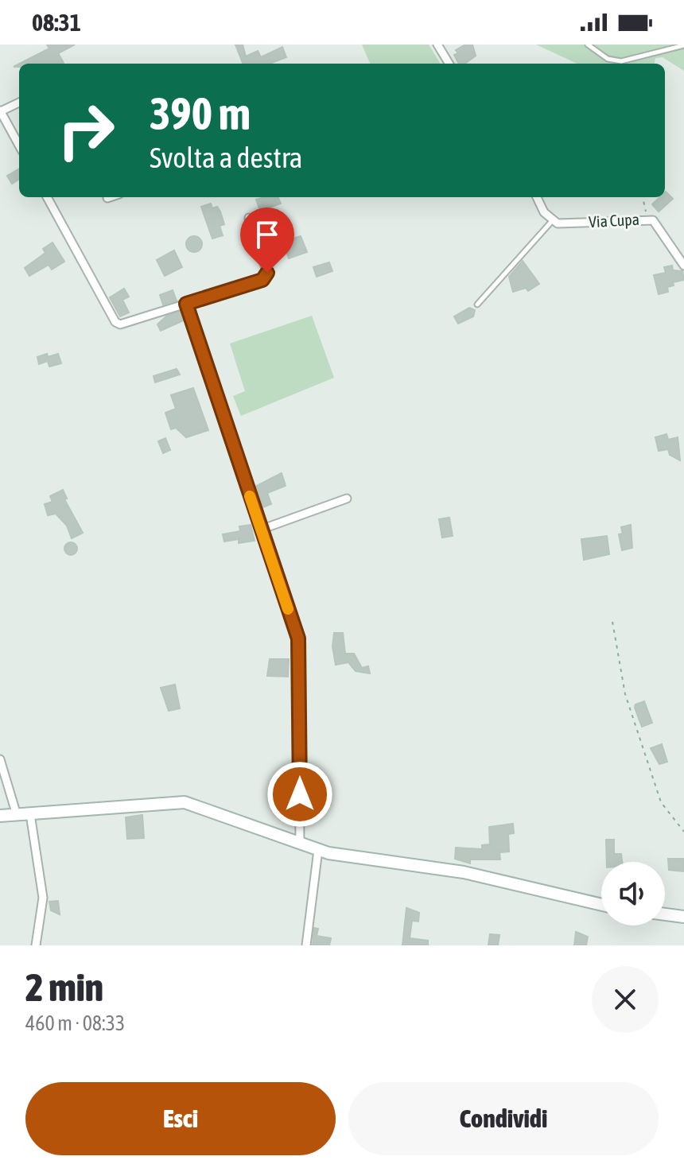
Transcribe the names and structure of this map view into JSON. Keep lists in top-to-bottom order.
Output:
{
  "streets": {
    "street": ["Via Cupa"]
  },
  "page": {
    "status": "08:31",
    "turn": ["390 m", "Svolta a destra"],
    "heading": ["2 min", "460 m · 08:33"],
    "buttons": ["Esci", "Condividi"]
  }
}
